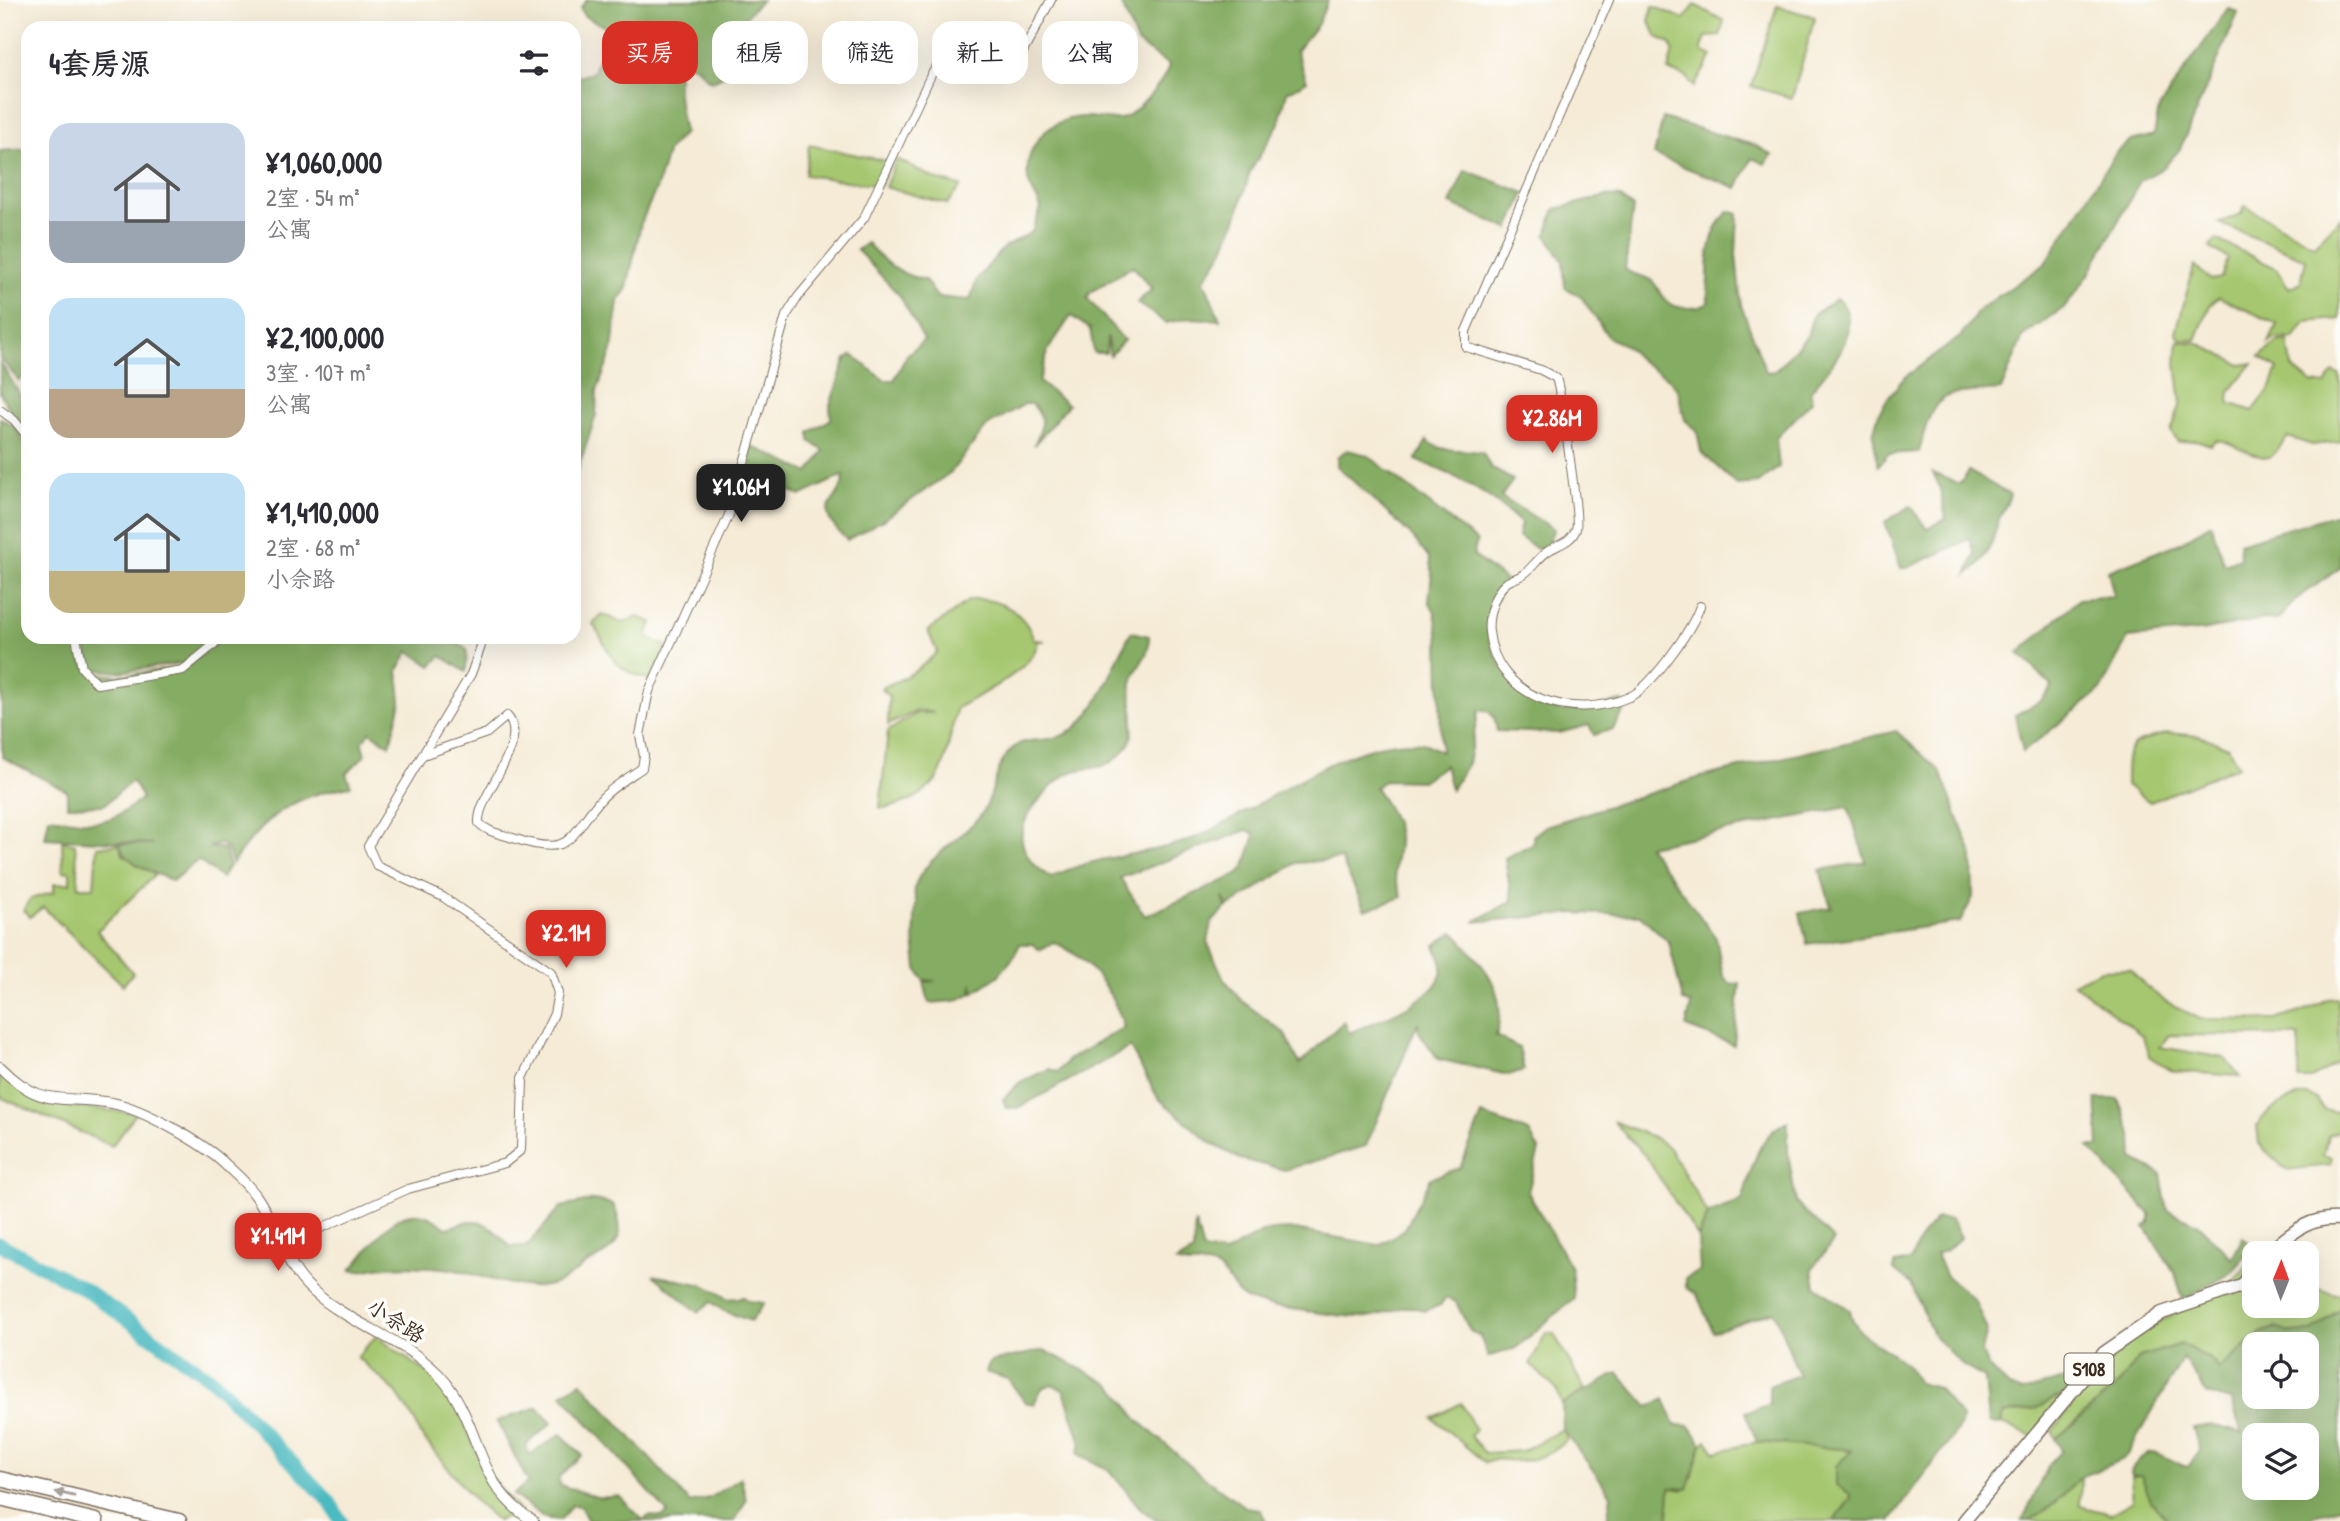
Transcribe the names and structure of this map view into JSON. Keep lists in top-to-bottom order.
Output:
{
  "streets": {
    "main road": ["S108"],
    "street": ["小佘路"]
  },
  "north": "top",
  "page": {
    "chip": [
      "买房",
      "租房",
      "筛选",
      "新上",
      "公寓"
    ],
    "heading": "4套房源",
    "list": [
      {
        "name": "¥1,060,000",
        "note": "2室 · 54 m² · 公寓"
      },
      {
        "name": "¥2,100,000",
        "note": "3室 · 107 m² · 公寓"
      },
      {
        "name": "¥1,410,000",
        "note": "2室 · 68 m² · 小佘路"
      }
    ],
    "price": [
      "¥2.86M",
      "¥1.06M",
      "¥2.1M",
      "¥1.41M"
    ]
  }
}
